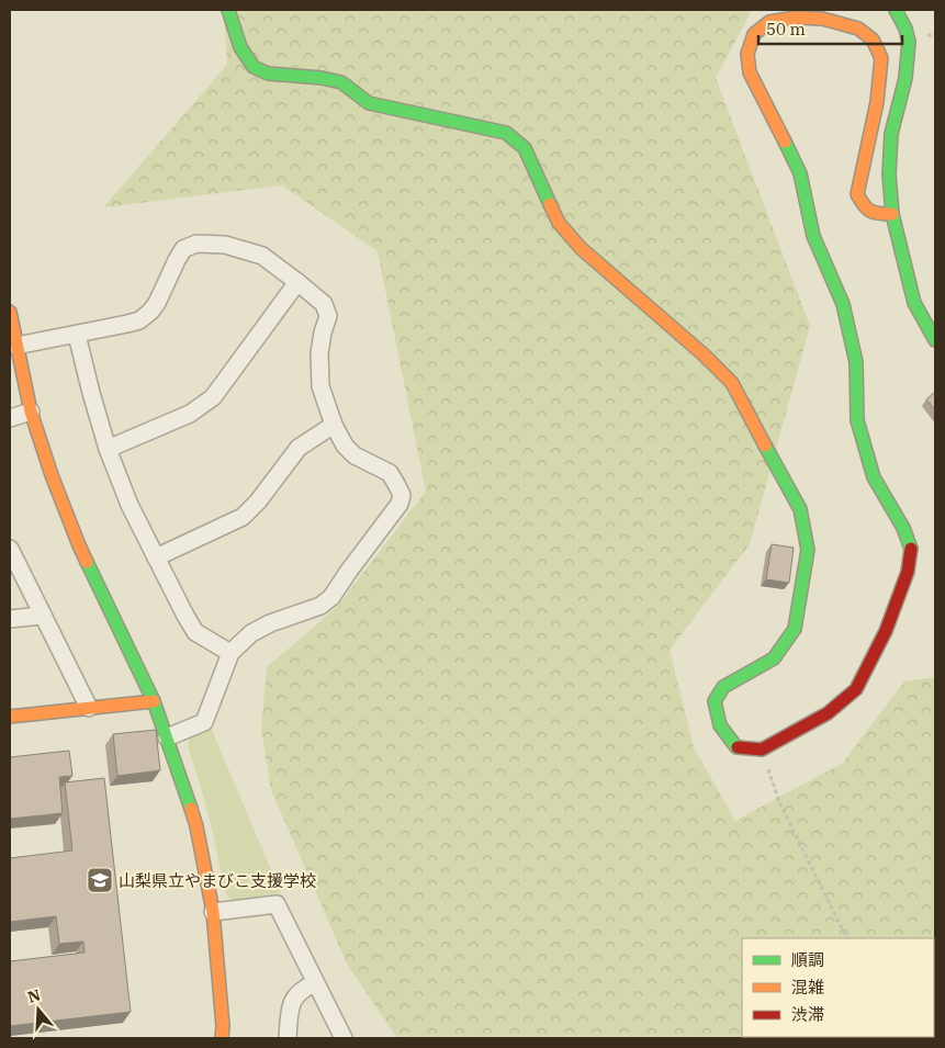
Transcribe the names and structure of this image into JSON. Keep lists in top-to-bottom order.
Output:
{
  "places": {
    "school or university": ["山梨県立やまびこ支援学校"]
  },
  "legend": ["順調", "混雑", "渋滞"],
  "scale_bar": "50 m",
  "north": "top"
}
